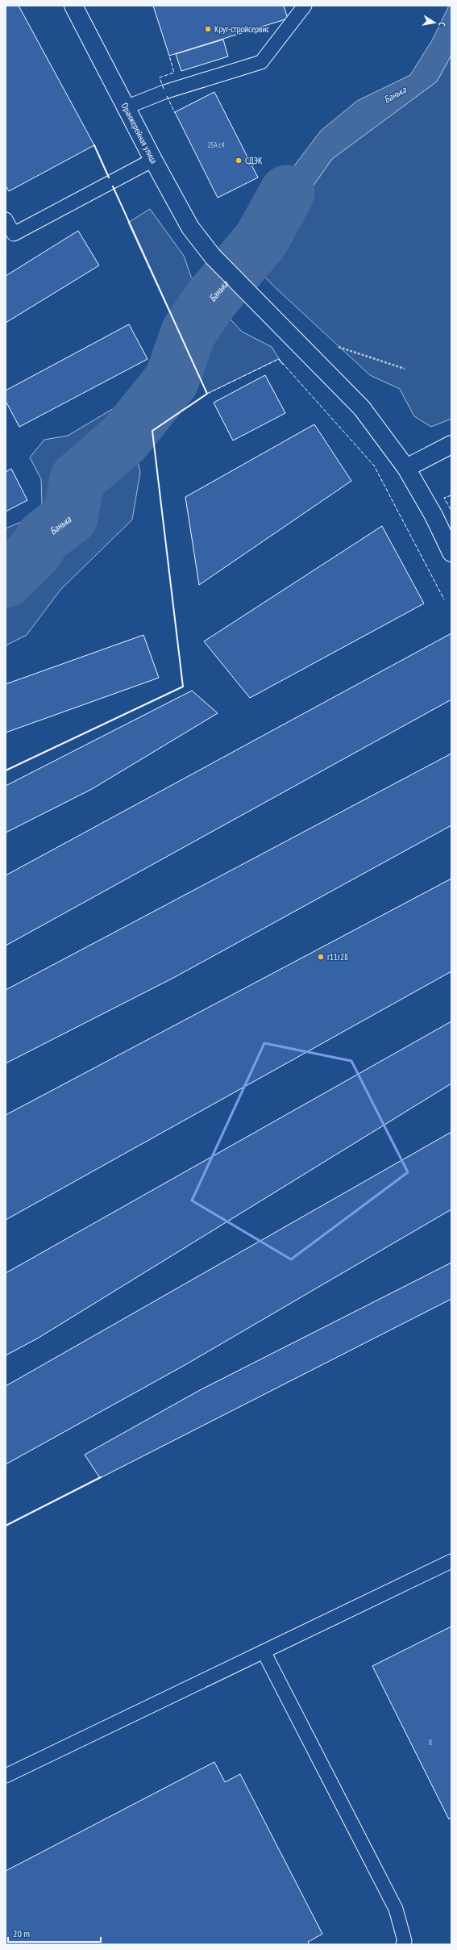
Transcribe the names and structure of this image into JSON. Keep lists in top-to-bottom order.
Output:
{
  "streets": {
    "main road": ["Оранжерейная улица"]
  },
  "water": ["Банька"],
  "places": ["Круг-стройсервис", "СДЭК", "r11r28"],
  "house_numbers": ["25А с4", "8"],
  "scale_bar": "20 m",
  "north": "right"
}
